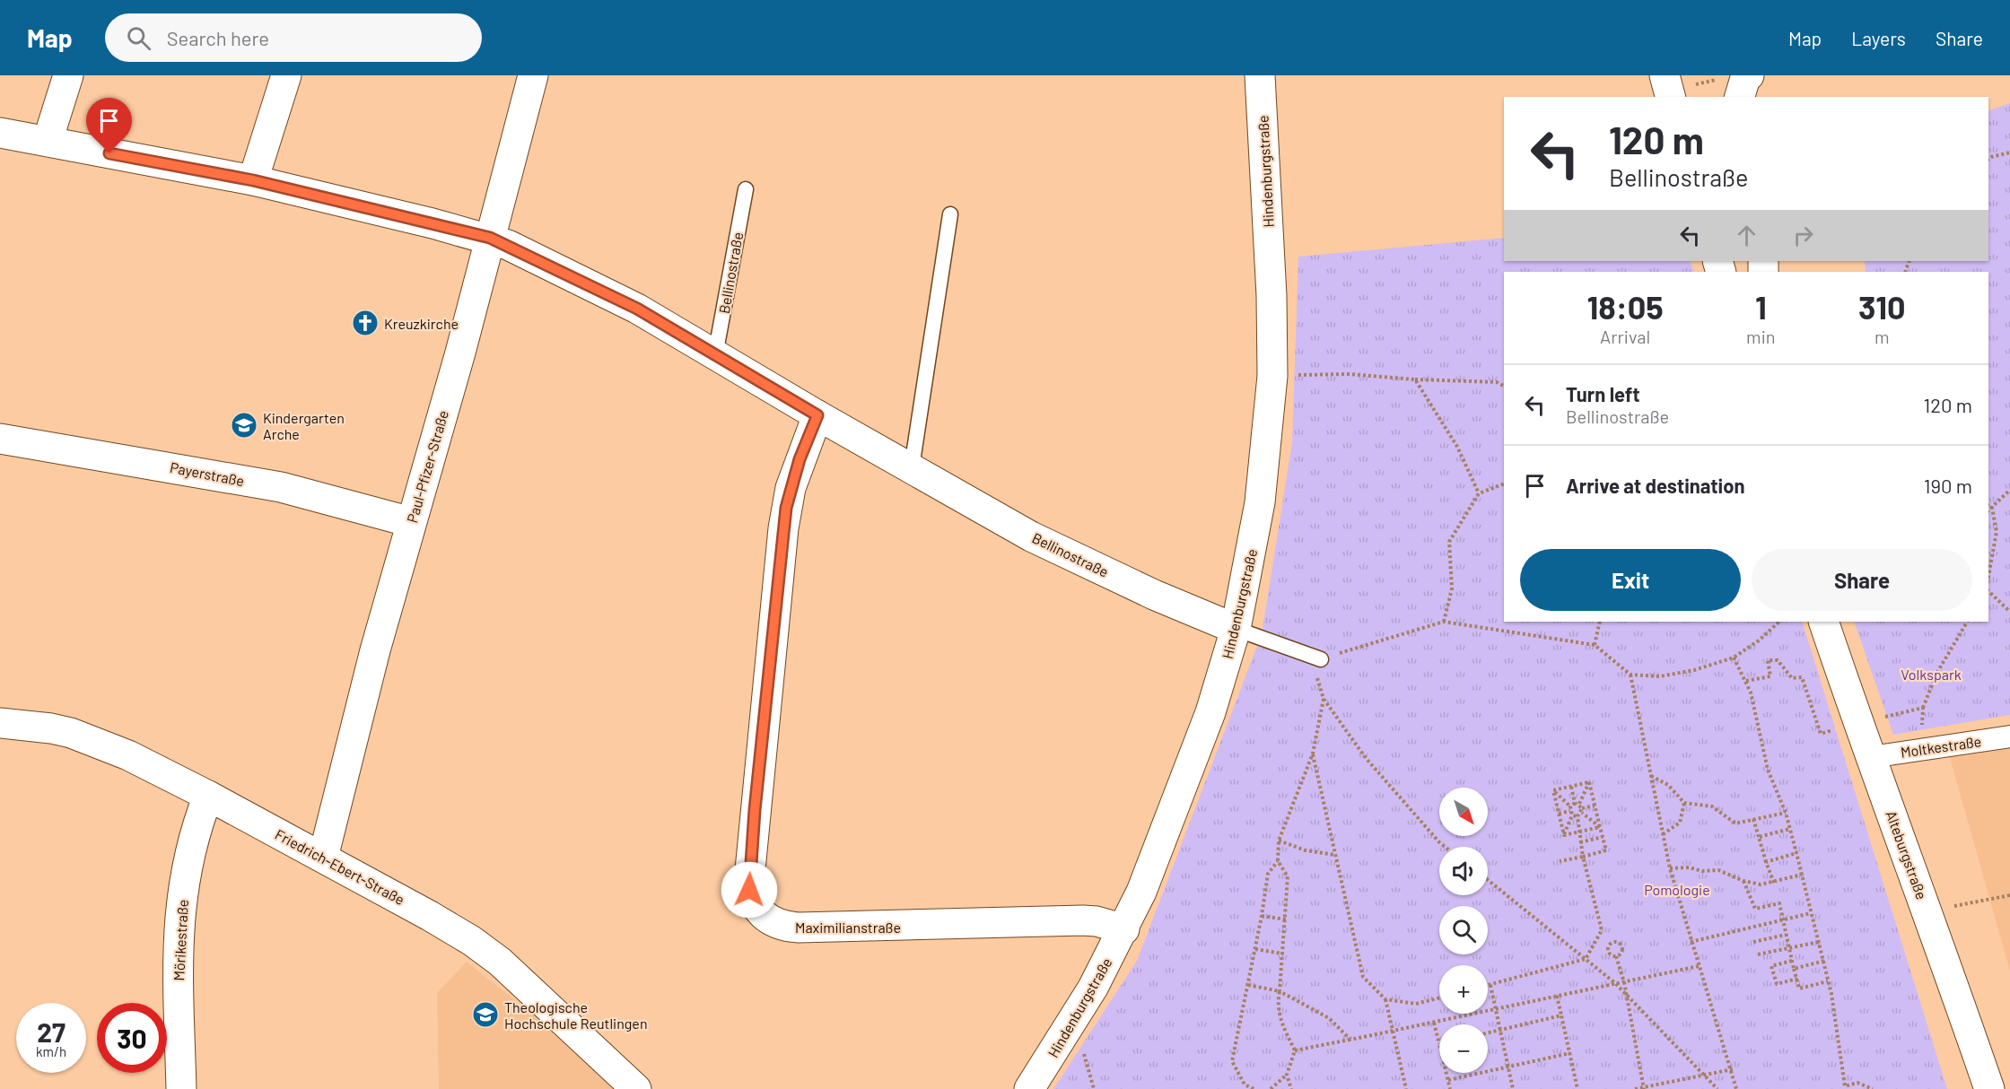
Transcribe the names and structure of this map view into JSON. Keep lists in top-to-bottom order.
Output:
{
  "streets": {
    "street": [
      "Hindenburgstraße",
      "Bellinostraße",
      "Paul-Pfizer-Straße",
      "Payerstraße",
      "Moltkestraße",
      "Alteburgstraße",
      "Friedrich-Ebert-Straße",
      "Maximilianstraße",
      "Mörikestraße"
    ]
  },
  "crossings": [
    ["Hindenburgstraße", "Bellinostraße"],
    ["Hindenburgstraße", "Maximilianstraße"],
    ["Bellinostraße", "Paul-Pfizer-Straße"],
    ["Bellinostraße", "Maximilianstraße"],
    ["Paul-Pfizer-Straße", "Payerstraße"],
    ["Paul-Pfizer-Straße", "Friedrich-Ebert-Straße"],
    ["Moltkestraße", "Alteburgstraße"],
    ["Friedrich-Ebert-Straße", "Mörikestraße"]
  ],
  "parks": ["Volkspark", "Pomologie"],
  "places": {
    "church": ["Kreuzkirche"],
    "school or university": ["Kindergarten Arche", "Theologische Hochschule Reutlingen"]
  },
  "north": "bottom right",
  "page": {
    "header": "Map",
    "search": "Search here",
    "nav": ["Map", "Layers", "Share"],
    "turn": ["120 m", "Bellinostraße"],
    "eta": [
      "18:05",
      "Arrival",
      "1",
      "min",
      "310",
      "m"
    ],
    "list": [
      {
        "name": "Turn left",
        "note": "Bellinostraße",
        "value": "120 m"
      },
      {
        "name": "Arrive at destination",
        "value": "190 m"
      }
    ],
    "buttons": ["Exit", "Share"],
    "map_buttons": ["+", "−"],
    "speed": "27 km/h",
    "limit": "30"
  }
}
